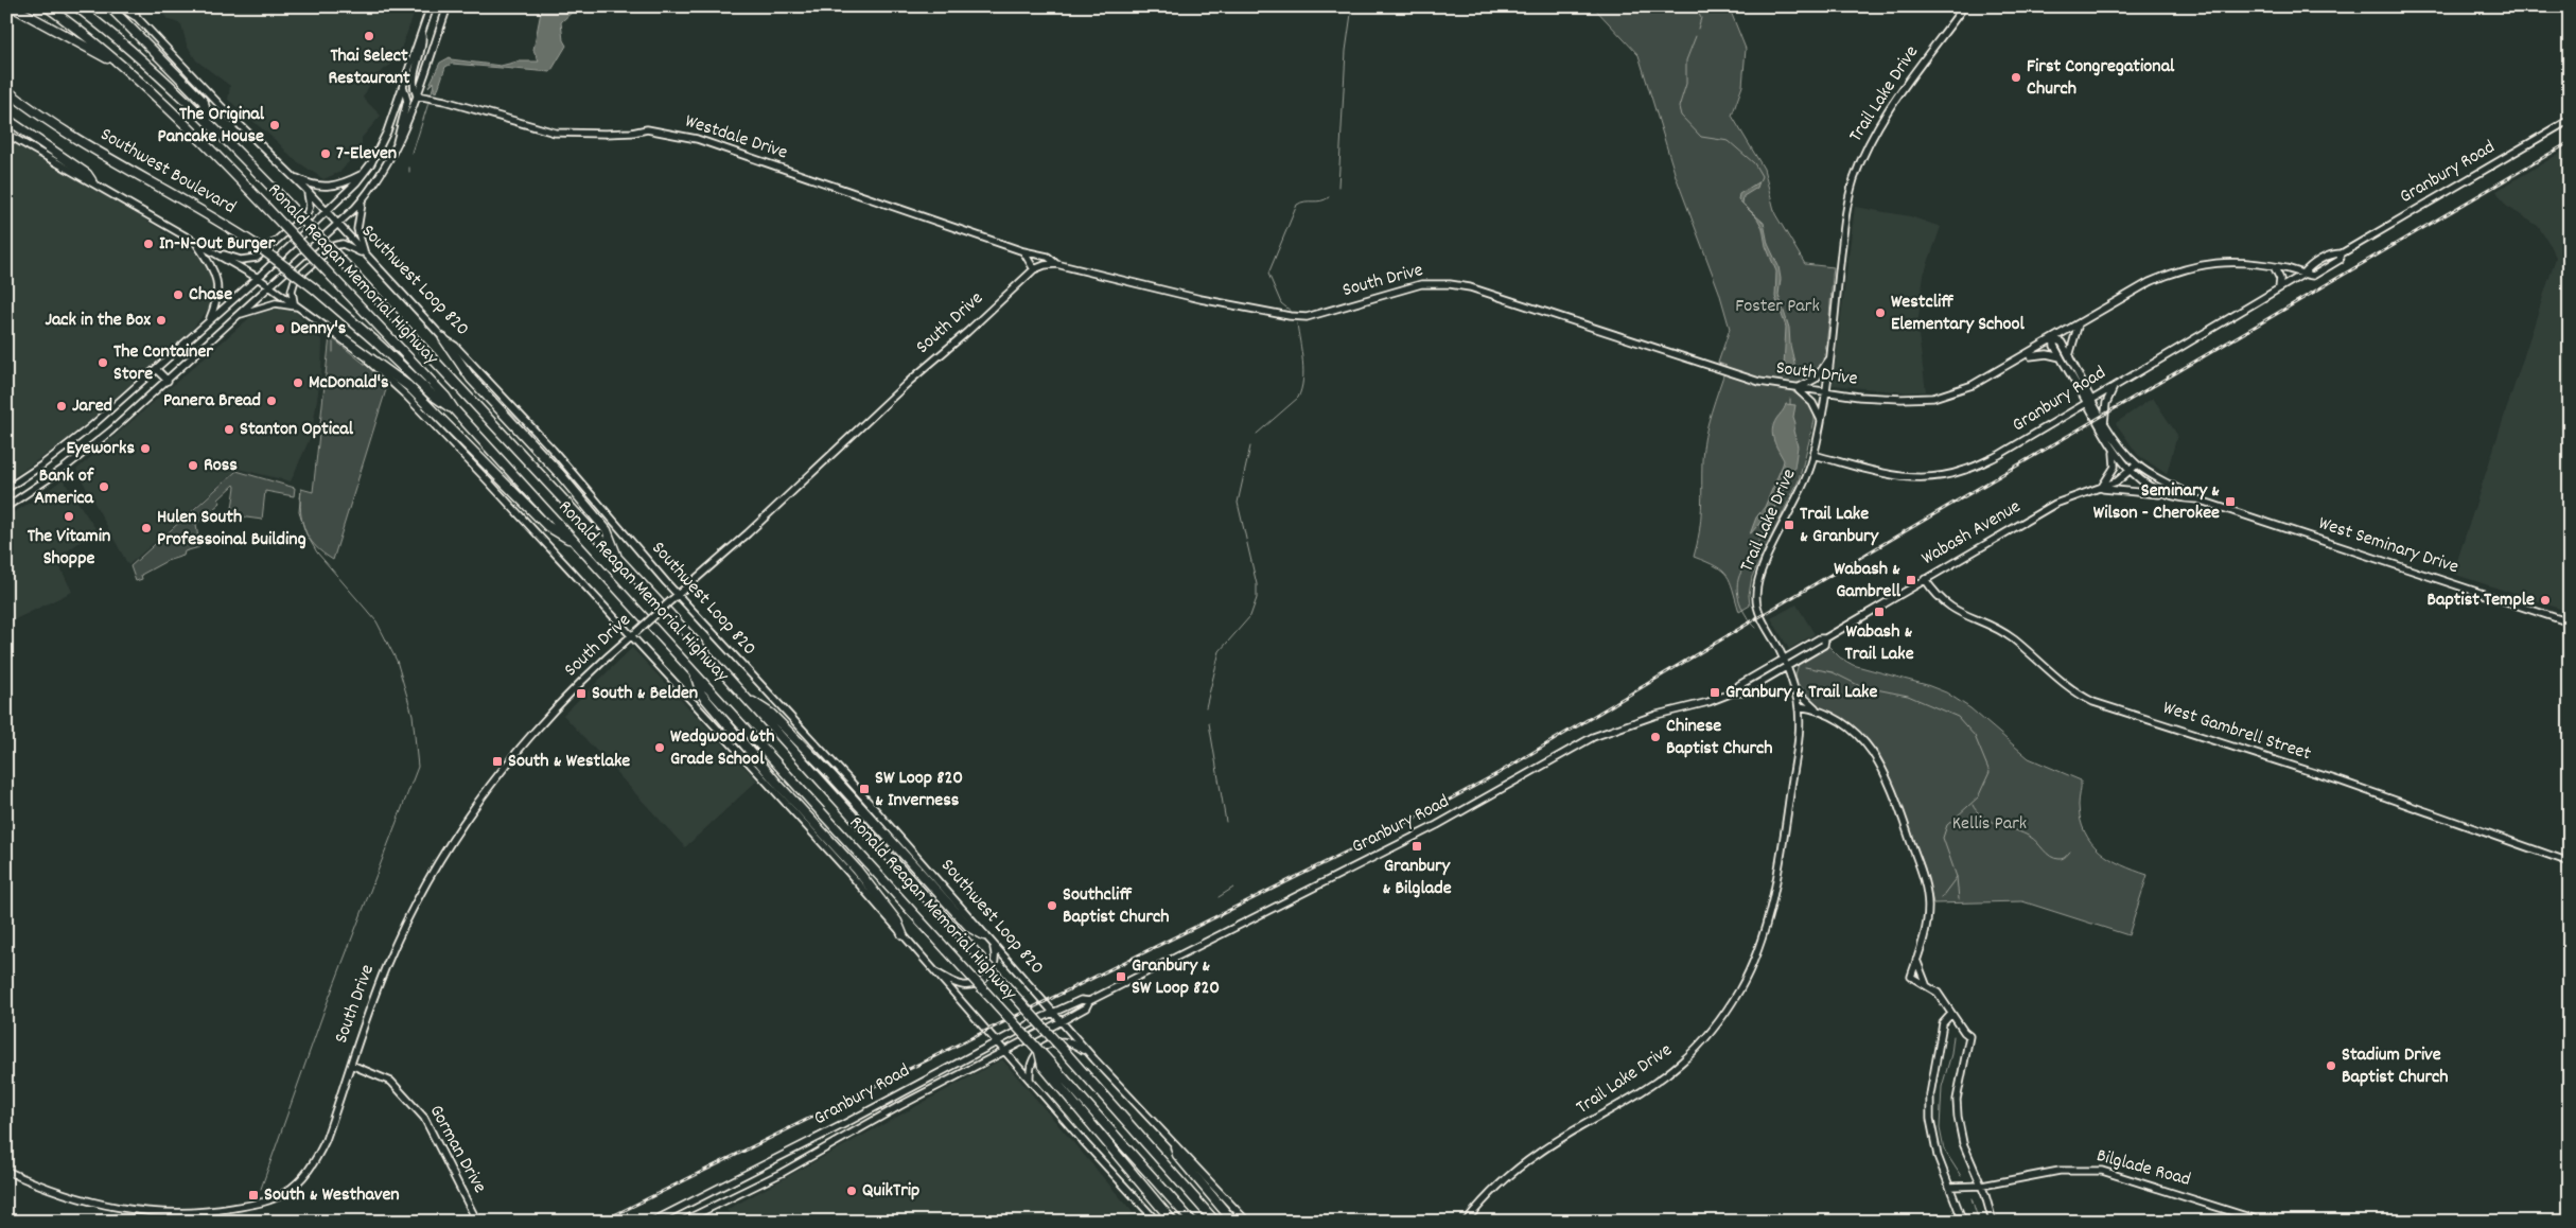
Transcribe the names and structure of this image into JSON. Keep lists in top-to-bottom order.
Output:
{
  "streets": {
    "highway": ["Southwest Boulevard", "Ronald Reagan Memorial Highway"],
    "main road": [
      "Trail Lake Drive",
      "Westdale Drive",
      "Granbury Road",
      "Southwest Loop 820",
      "South Drive",
      "Wabash Avenue",
      "West Seminary Drive",
      "West Gambrell Street",
      "Gorman Drive",
      "Bilglade Road"
    ]
  },
  "crossings": [
    ["Trail Lake Drive", "Granbury Road"],
    ["Trail Lake Drive", "South Drive"],
    ["Trail Lake Drive", "Wabash Avenue"],
    ["Westdale Drive", "South Drive"],
    ["Southwest Boulevard", "Ronald Reagan Memorial Highway"],
    ["Granbury Road", "Southwest Loop 820"],
    ["Granbury Road", "South Drive"],
    ["Granbury Road", "Wabash Avenue"],
    ["Granbury Road", "West Seminary Drive"],
    ["Southwest Loop 820", "South Drive"],
    ["South Drive", "West Seminary Drive"],
    ["South Drive", "Gorman Drive"],
    ["Wabash Avenue", "West Seminary Drive"],
    ["Wabash Avenue", "West Gambrell Street"]
  ],
  "parks": ["Foster Park", "Kellis Park"],
  "places": {
    "other": [
      "Thai Select Restaurant",
      "First Congregational Church",
      "The Original Pancake House",
      "7-Eleven",
      "In-N-Out Burger",
      "Chase",
      "Westcliff Elementary School",
      "Jack in the Box",
      "Denny's",
      "The Container Store",
      "McDonald's",
      "Panera Bread",
      "Jared",
      "Stanton Optical",
      "Eyeworks",
      "Ross",
      "Bank of America",
      "The Vitamin Shoppe",
      "Hulen South Professoinal Building",
      "Baptist Temple",
      "Chinese Baptist Church",
      "Wedgwood 6th Grade School",
      "Southcliff Baptist Church",
      "Stadium Drive Baptist Church",
      "QuikTrip"
    ],
    "transit": [
      "Seminary & Wilson - Cherokee",
      "Trail Lake & Granbury",
      "Wabash & Gambrell",
      "Wabash & Trail Lake",
      "Granbury & Trail Lake",
      "South & Belden",
      "South & Westlake",
      "SW Loop 820 & Inverness",
      "Granbury & Bilglade",
      "Granbury & SW Loop 820",
      "South & Westhaven"
    ]
  }
}
